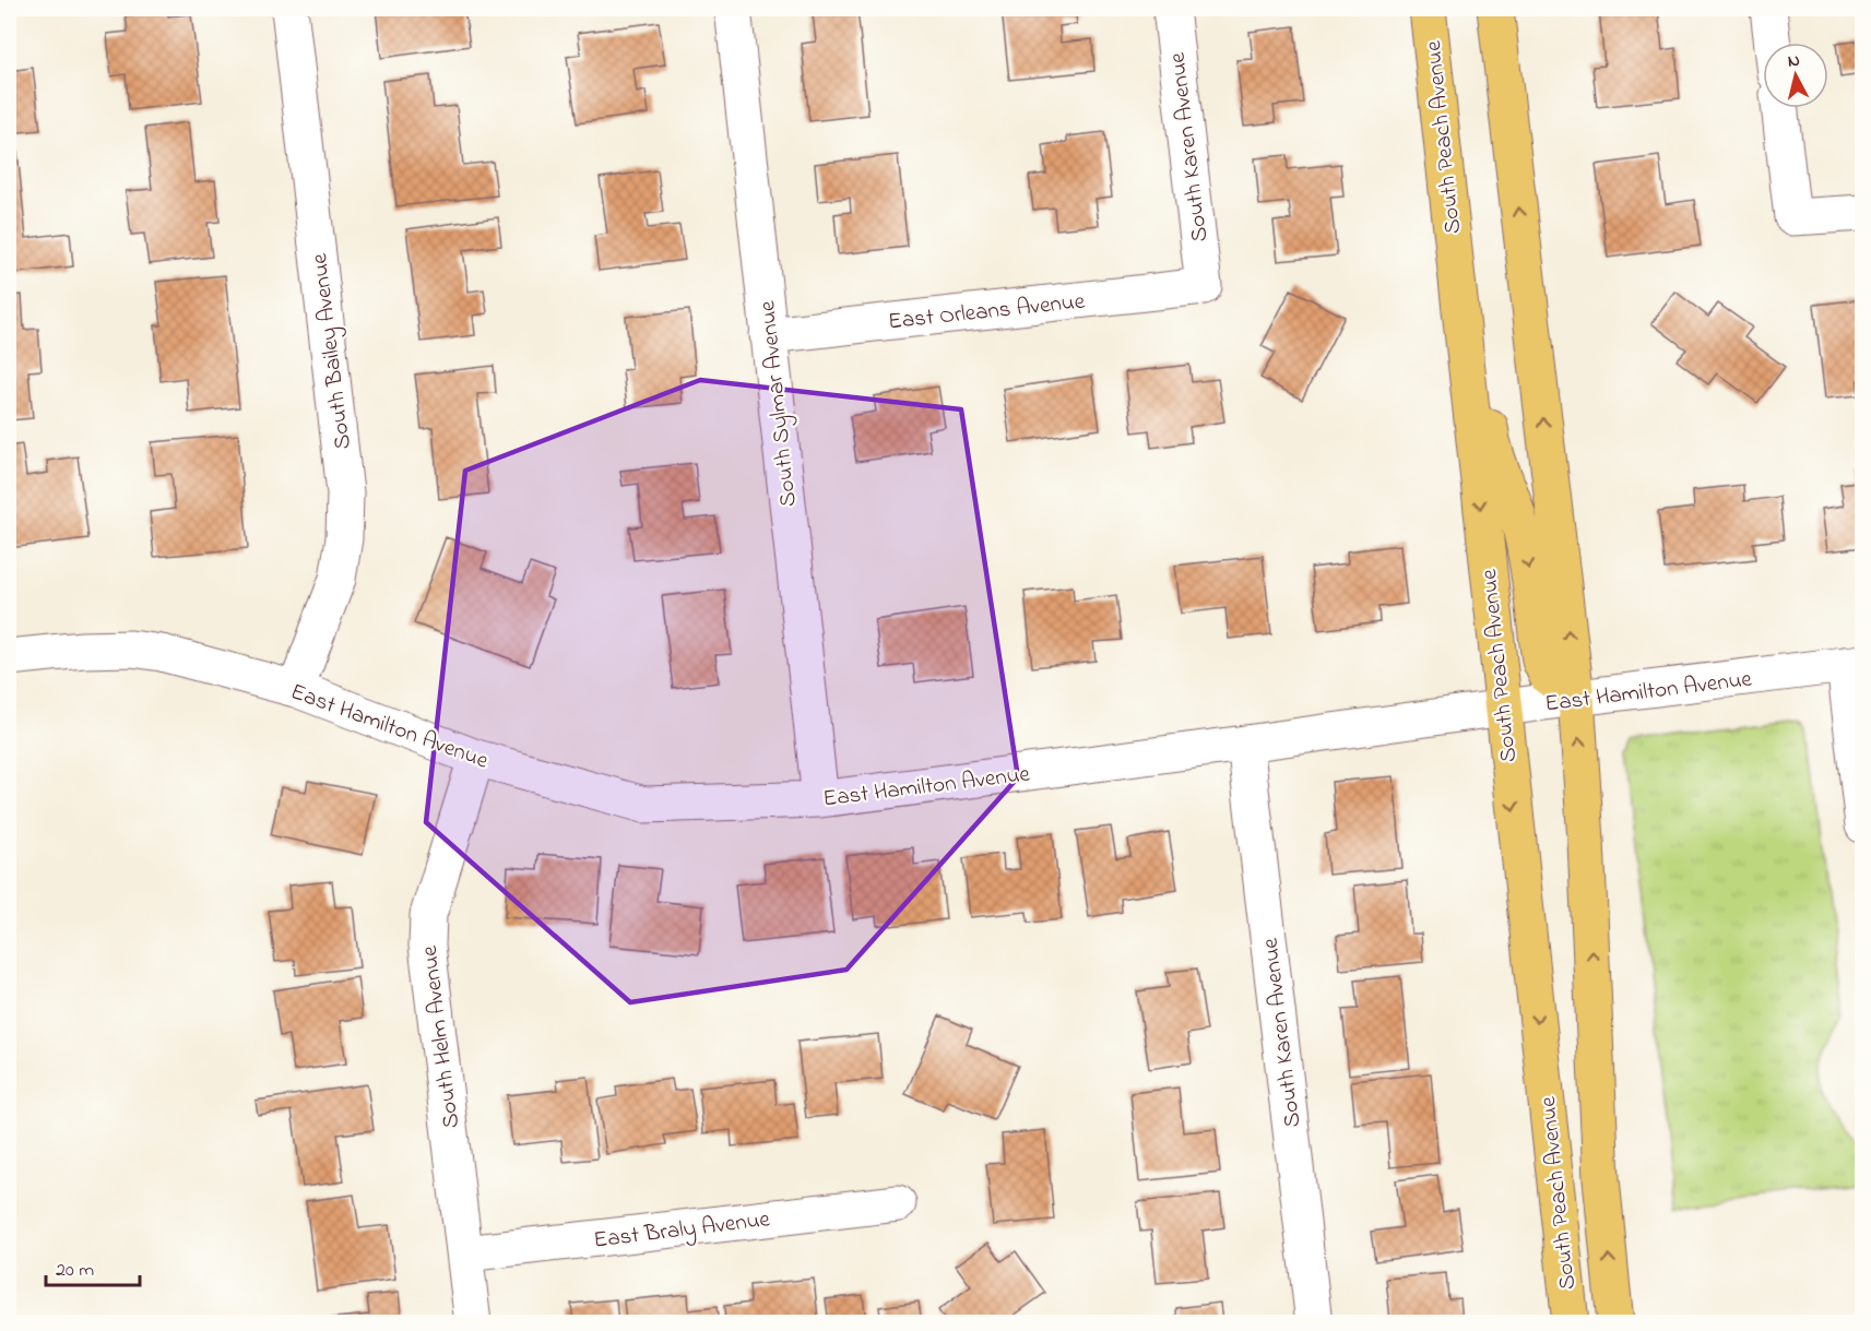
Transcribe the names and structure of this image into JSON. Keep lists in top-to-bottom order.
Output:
{
  "streets": {
    "main road": ["South Peach Avenue"],
    "street": [
      "South Karen Avenue",
      "East Orleans Avenue",
      "South Bailey Avenue",
      "South Sylmar Avenue",
      "East Hamilton Avenue",
      "South Helm Avenue",
      "East Braly Avenue"
    ]
  },
  "crossings": [
    ["South Peach Avenue", "East Hamilton Avenue"],
    ["South Karen Avenue", "East Orleans Avenue"],
    ["South Karen Avenue", "East Hamilton Avenue"],
    ["East Orleans Avenue", "South Sylmar Avenue"],
    ["South Bailey Avenue", "East Hamilton Avenue"],
    ["South Sylmar Avenue", "East Hamilton Avenue"],
    ["East Hamilton Avenue", "South Helm Avenue"],
    ["South Helm Avenue", "East Braly Avenue"]
  ],
  "scale_bar": "20 m",
  "north": "top"
}
